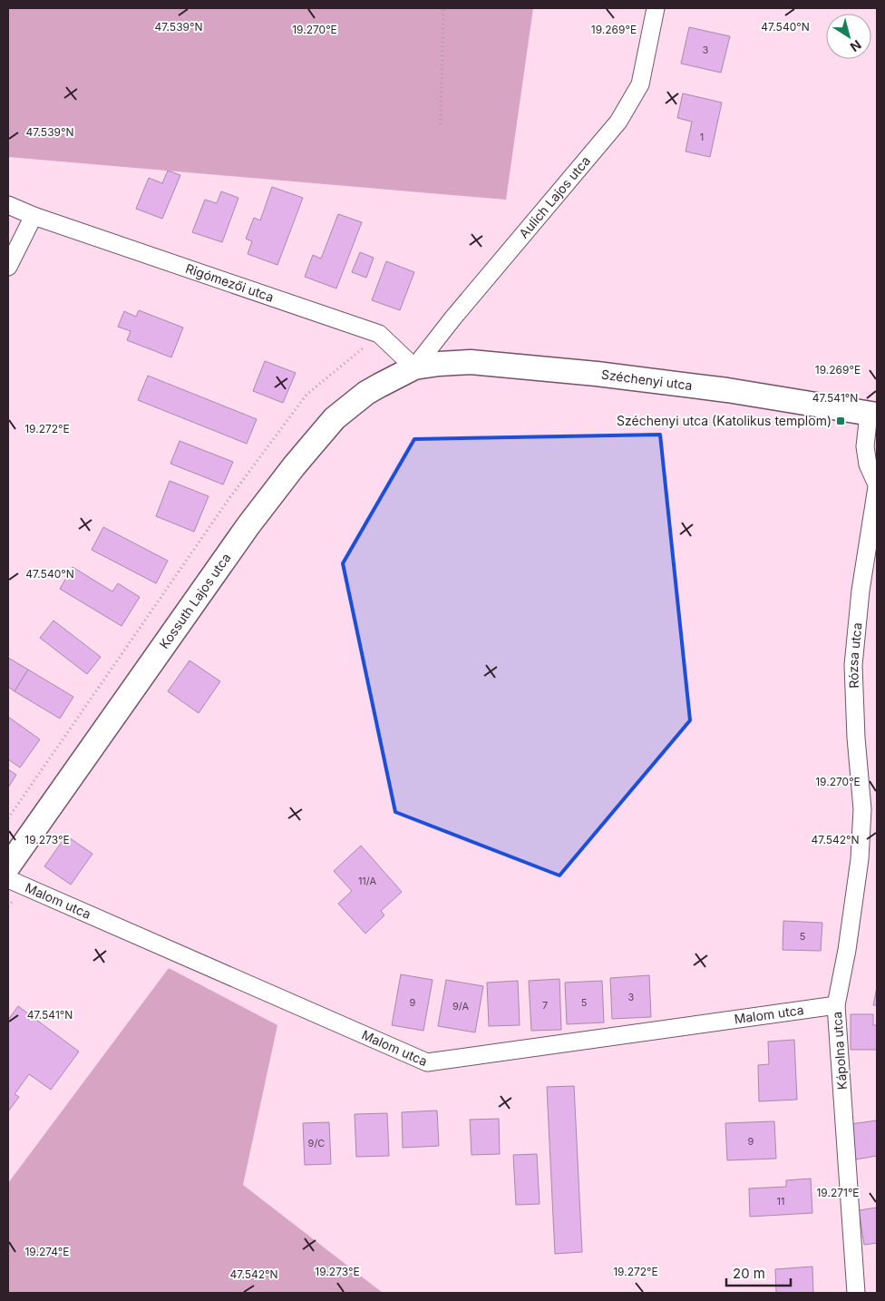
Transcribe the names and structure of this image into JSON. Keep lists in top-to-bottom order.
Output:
{
  "streets": {
    "main road": ["Széchenyi utca", "Kossuth Lajos utca"],
    "street": [
      "Aulich Lajos utca",
      "Rigómezői utca",
      "Rózsa utca",
      "Malom utca",
      "Kápolna utca"
    ]
  },
  "crossings": [
    ["Aulich Lajos utca", "Rigómezői utca"],
    ["Aulich Lajos utca", "Széchenyi utca"],
    ["Aulich Lajos utca", "Kossuth Lajos utca"],
    ["Rigómezői utca", "Széchenyi utca"],
    ["Rigómezői utca", "Kossuth Lajos utca"],
    ["Széchenyi utca", "Kossuth Lajos utca"],
    ["Széchenyi utca", "Rózsa utca"],
    ["Rózsa utca", "Kápolna utca"],
    ["Malom utca", "Kápolna utca"]
  ],
  "places": {
    "transit": ["Széchenyi utca (Katolikus templom)"]
  },
  "house_numbers": [
    "3",
    "1",
    "11/A",
    "5",
    "3",
    "9",
    "5",
    "7",
    "9/A",
    "9",
    "9/C",
    "11"
  ],
  "scale_bar": "20 m",
  "north": "bottom right",
  "coordinates": [
    "47.539°N",
    "47.540°N",
    "19.270°E",
    "19.269°E",
    "47.541°N",
    "19.272°E",
    "47.542°N",
    "19.273°E",
    "19.271°E",
    "19.274°E"
  ]
}
